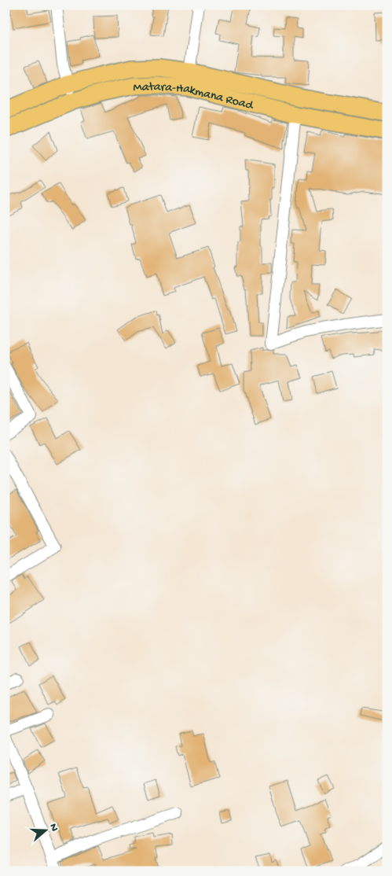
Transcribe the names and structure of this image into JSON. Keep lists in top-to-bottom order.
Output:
{
  "streets": {
    "main road": ["Matara-Hakmana Road"]
  },
  "north": "right"
}
